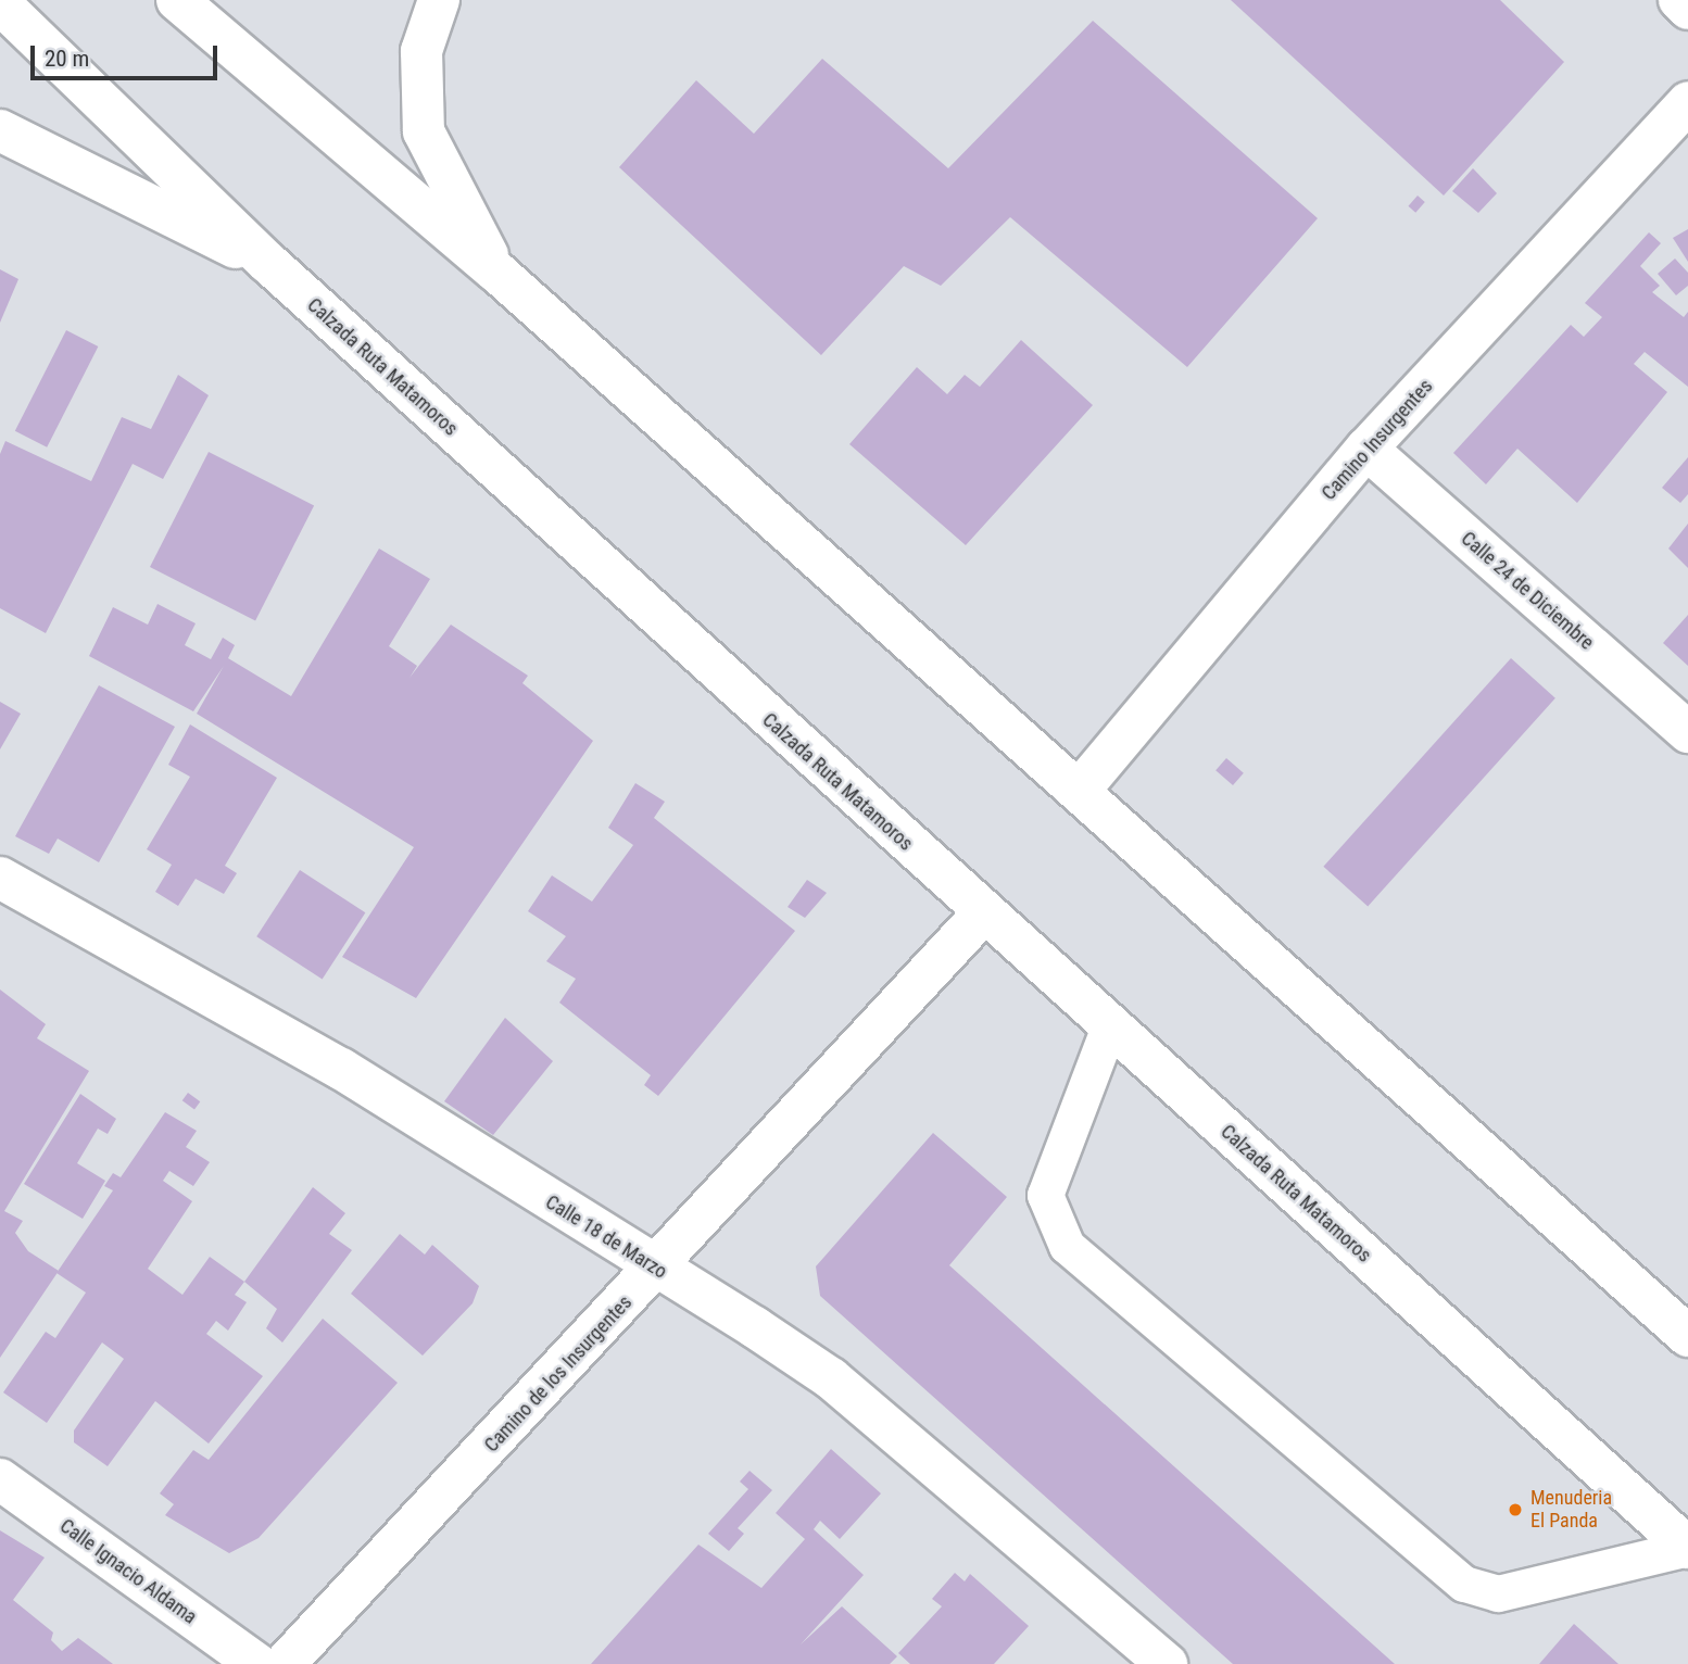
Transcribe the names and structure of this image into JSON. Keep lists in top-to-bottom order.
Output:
{
  "streets": {
    "main road": [
      "Calzada Ruta Matamoros",
      "Camino Insurgentes",
      "Calle 24 de Diciembre",
      "Calle 18 de Marzo",
      "Camino de los Insurgentes",
      "Calle Ignacio Aldama"
    ]
  },
  "crossings": [
    ["Calzada Ruta Matamoros", "Camino de los Insurgentes"],
    ["Camino Insurgentes", "Calle 24 de Diciembre"],
    ["Calle 18 de Marzo", "Camino de los Insurgentes"]
  ],
  "places": ["Menuderia El Panda"],
  "scale_bar": "20 m"
}
